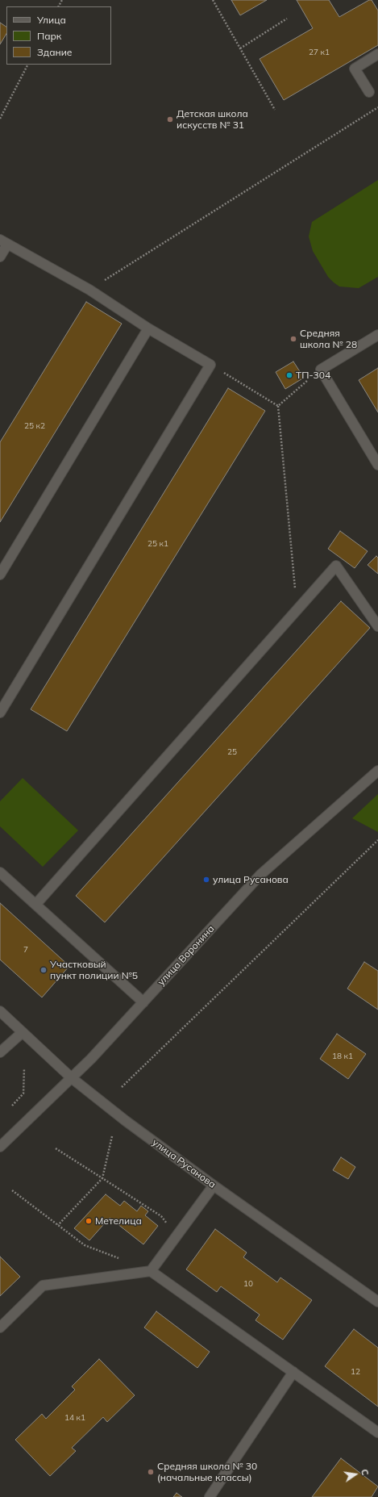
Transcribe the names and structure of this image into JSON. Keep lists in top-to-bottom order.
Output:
{
  "streets": {
    "street": ["улица Воронина", "улица Русанова"]
  },
  "crossings": [
    ["улица Воронина", "улица Русанова"]
  ],
  "places": [
    "Детская школа искусств № 31",
    "Средняя школа № 28",
    "ТП-304",
    "улица Русанова",
    "Участковый пункт полиции №5",
    "Метелица",
    "Средняя школа № 30 (начальные классы)"
  ],
  "house_numbers": [
    "27 к1",
    "25 к2",
    "25 к1",
    "25",
    "7",
    "18 к1",
    "10",
    "12",
    "14 к1"
  ],
  "legend": ["Улица", "Парк", "Здание"],
  "north": "right"
}
